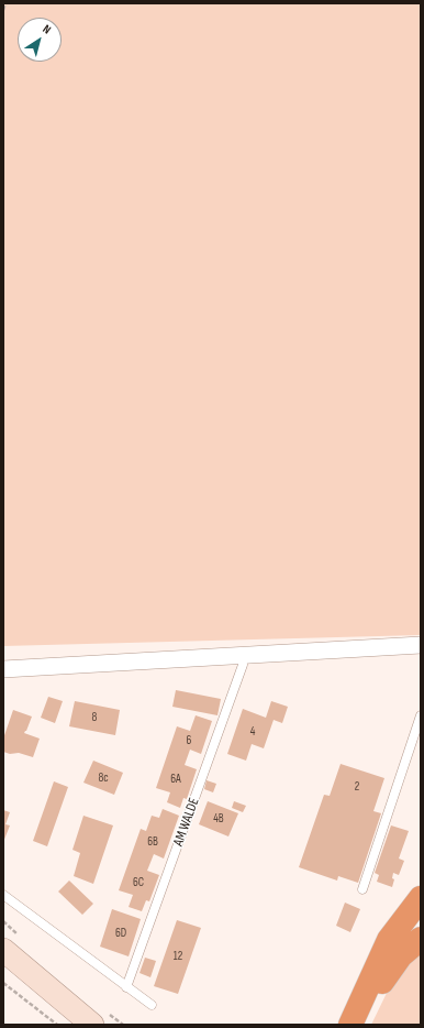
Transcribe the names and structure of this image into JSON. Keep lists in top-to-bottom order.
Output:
{
  "streets": {
    "lane": ["AM WALDE"]
  },
  "house_numbers": [
    "8",
    "4",
    "6",
    "8c",
    "6A",
    "2",
    "4B",
    "6B",
    "6C",
    "6D",
    "12"
  ],
  "north": "top right"
}
